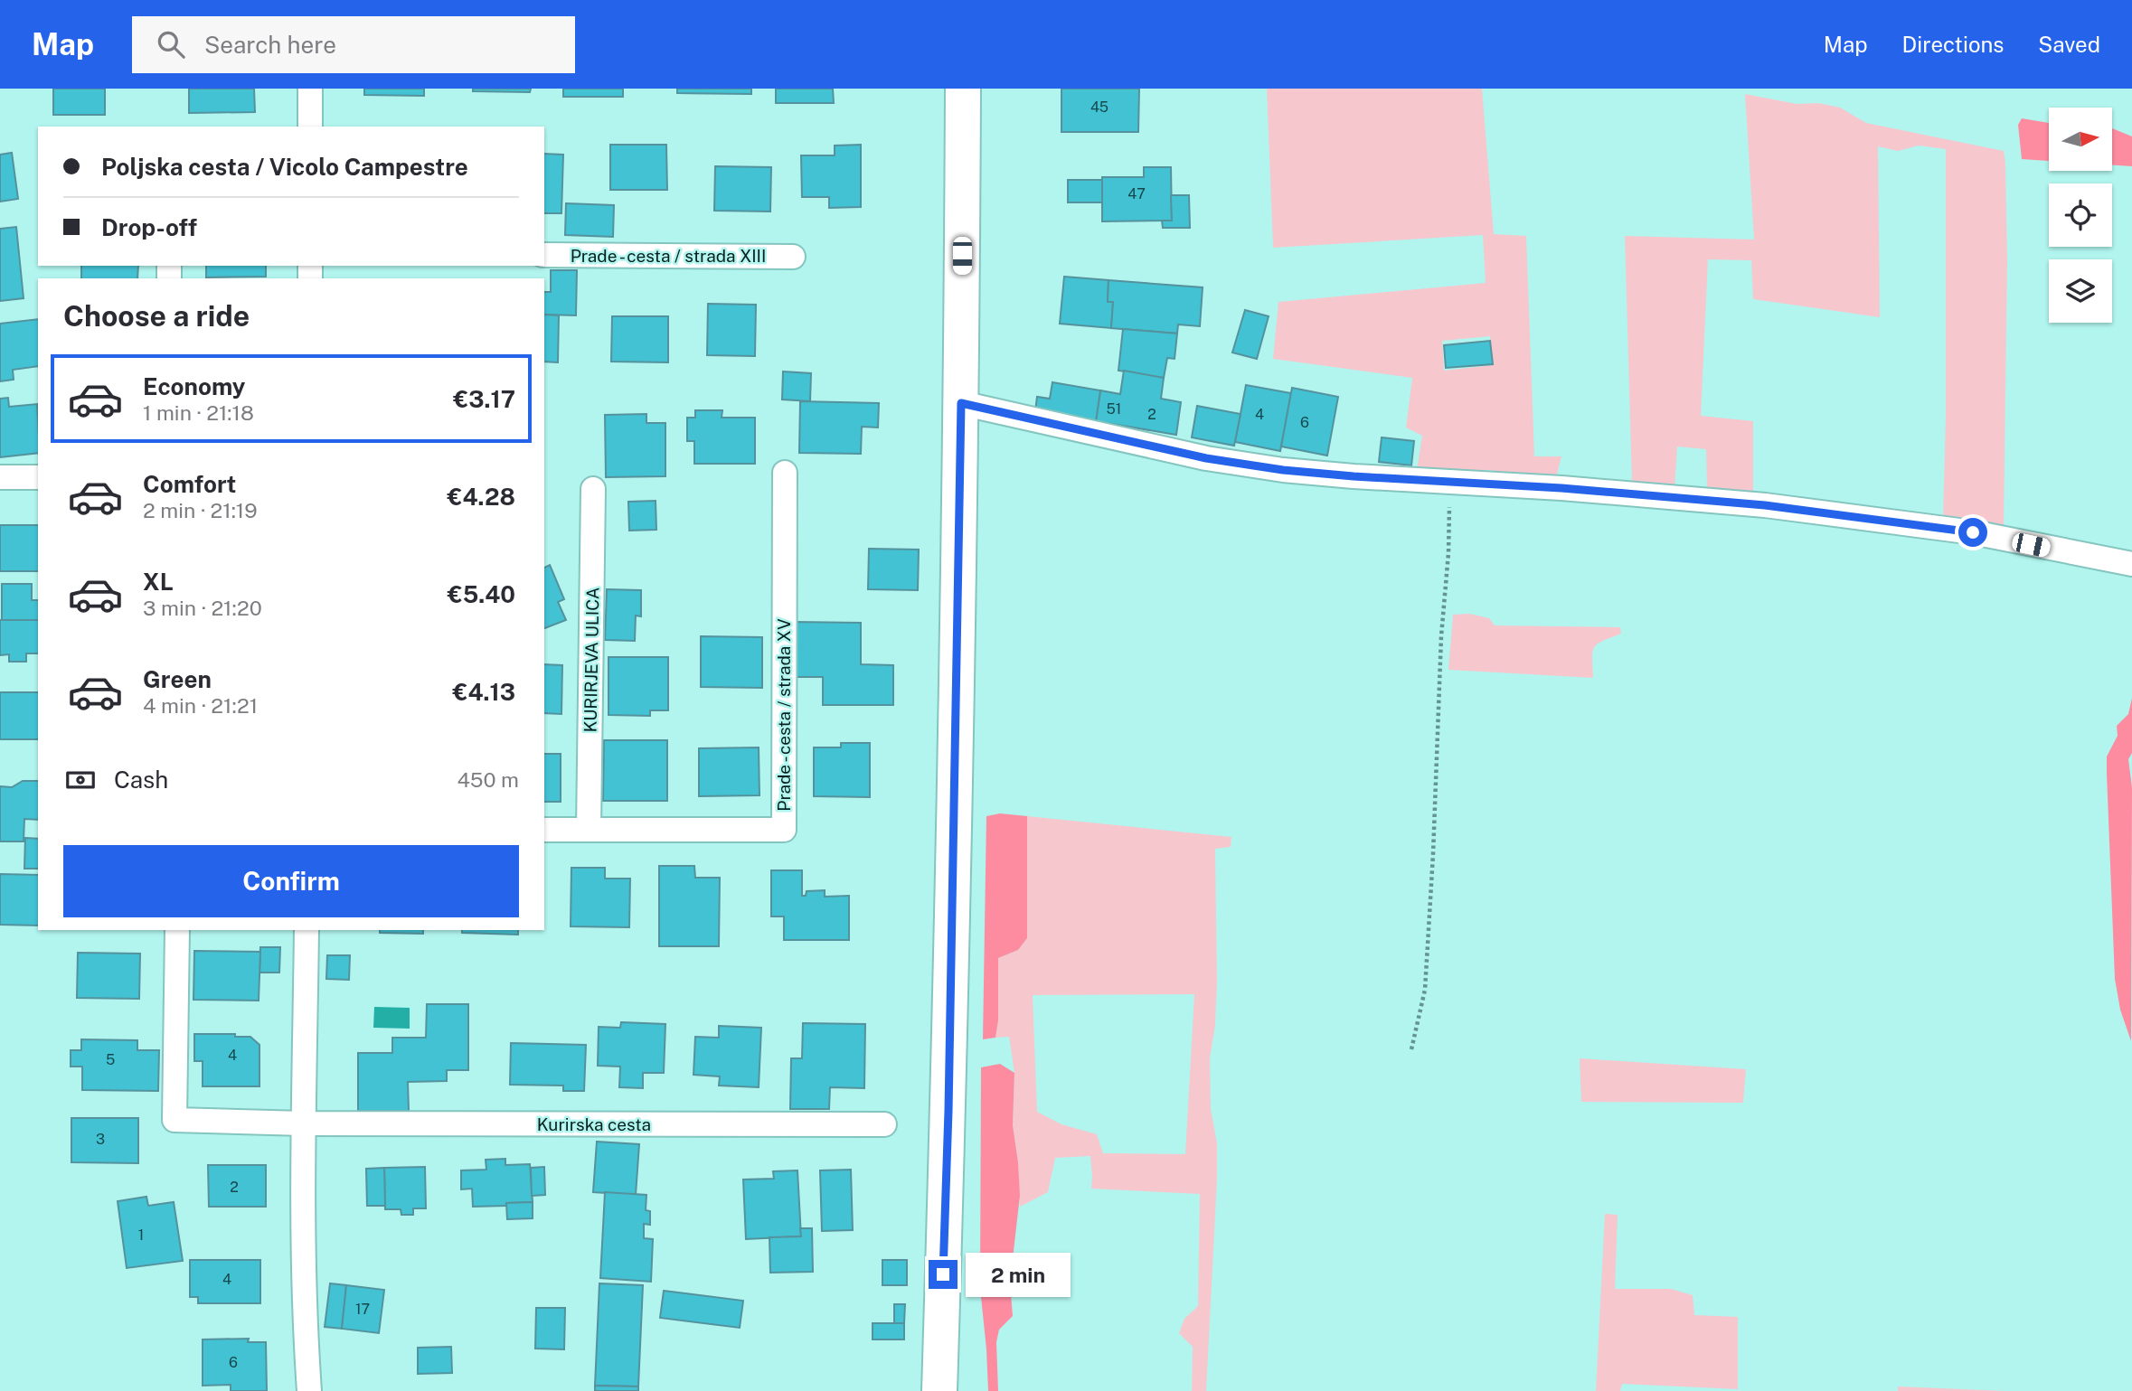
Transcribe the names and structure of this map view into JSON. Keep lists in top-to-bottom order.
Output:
{
  "streets": {
    "street": [
      "Prade - cesta / strada XIII",
      "KURIRJEVA ULICA",
      "Prade - cesta / strada XV",
      "Kurirska cesta"
    ]
  },
  "crossings": [
    ["KURIRJEVA ULICA", "Prade - cesta / strada XV"]
  ],
  "house_numbers": [
    "45",
    "47",
    "51",
    "2",
    "4",
    "6",
    "4",
    "5",
    "3",
    "2",
    "1",
    "4",
    "17",
    "6"
  ],
  "north": "right",
  "page": {
    "header": "Map",
    "search": "Search here",
    "nav": ["Map", "Directions", "Saved"],
    "banner": ["Poljska cesta / Vicolo Campestre", "Drop-off"],
    "heading": "Choose a ride",
    "list": [
      {
        "name": "Economy",
        "note": "1 min · 21:18",
        "value": "€3.17"
      },
      {
        "name": "Comfort",
        "note": "2 min · 21:19",
        "value": "€4.28"
      },
      {
        "name": "XL",
        "note": "3 min · 21:20",
        "value": "€5.40"
      },
      {
        "name": "Green",
        "note": "4 min · 21:21",
        "value": "€4.13"
      }
    ],
    "pay": ["Cash", "450 m"],
    "buttons": "Confirm",
    "bubble": "2 min"
  }
}
